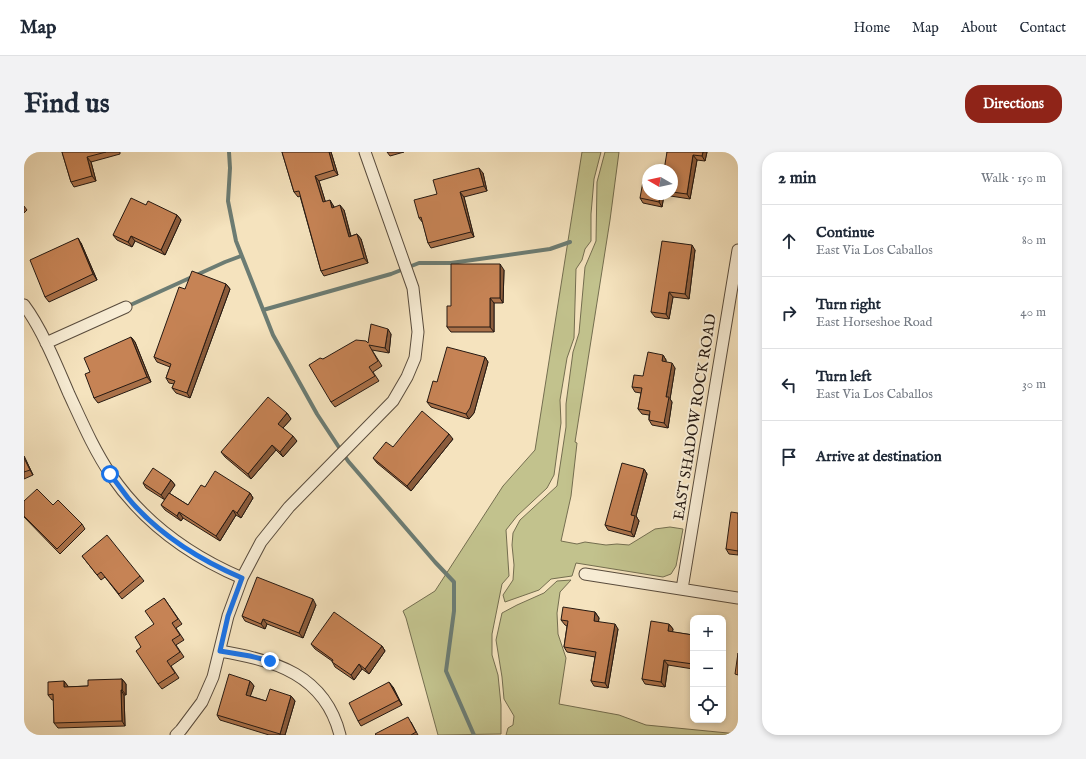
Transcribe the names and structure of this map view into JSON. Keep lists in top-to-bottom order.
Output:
{
  "streets": {
    "street": ["EAST SHADOW ROCK ROAD"]
  },
  "north": "left",
  "page": {
    "header": "Map",
    "nav": [
      "Home",
      "Map",
      "About",
      "Contact"
    ],
    "buttons": "Directions",
    "title": "Find us",
    "heading": ["2 min", "Walk · 150 m"],
    "list": [
      ["Continue", "East Via Los Caballos", "80 m"],
      ["Turn right", "East Horseshoe Road", "40 m"],
      ["Turn left", "East Via Los Caballos", "30 m"],
      "Arrive at destination"
    ],
    "map_buttons": ["+", "−"]
  }
}
